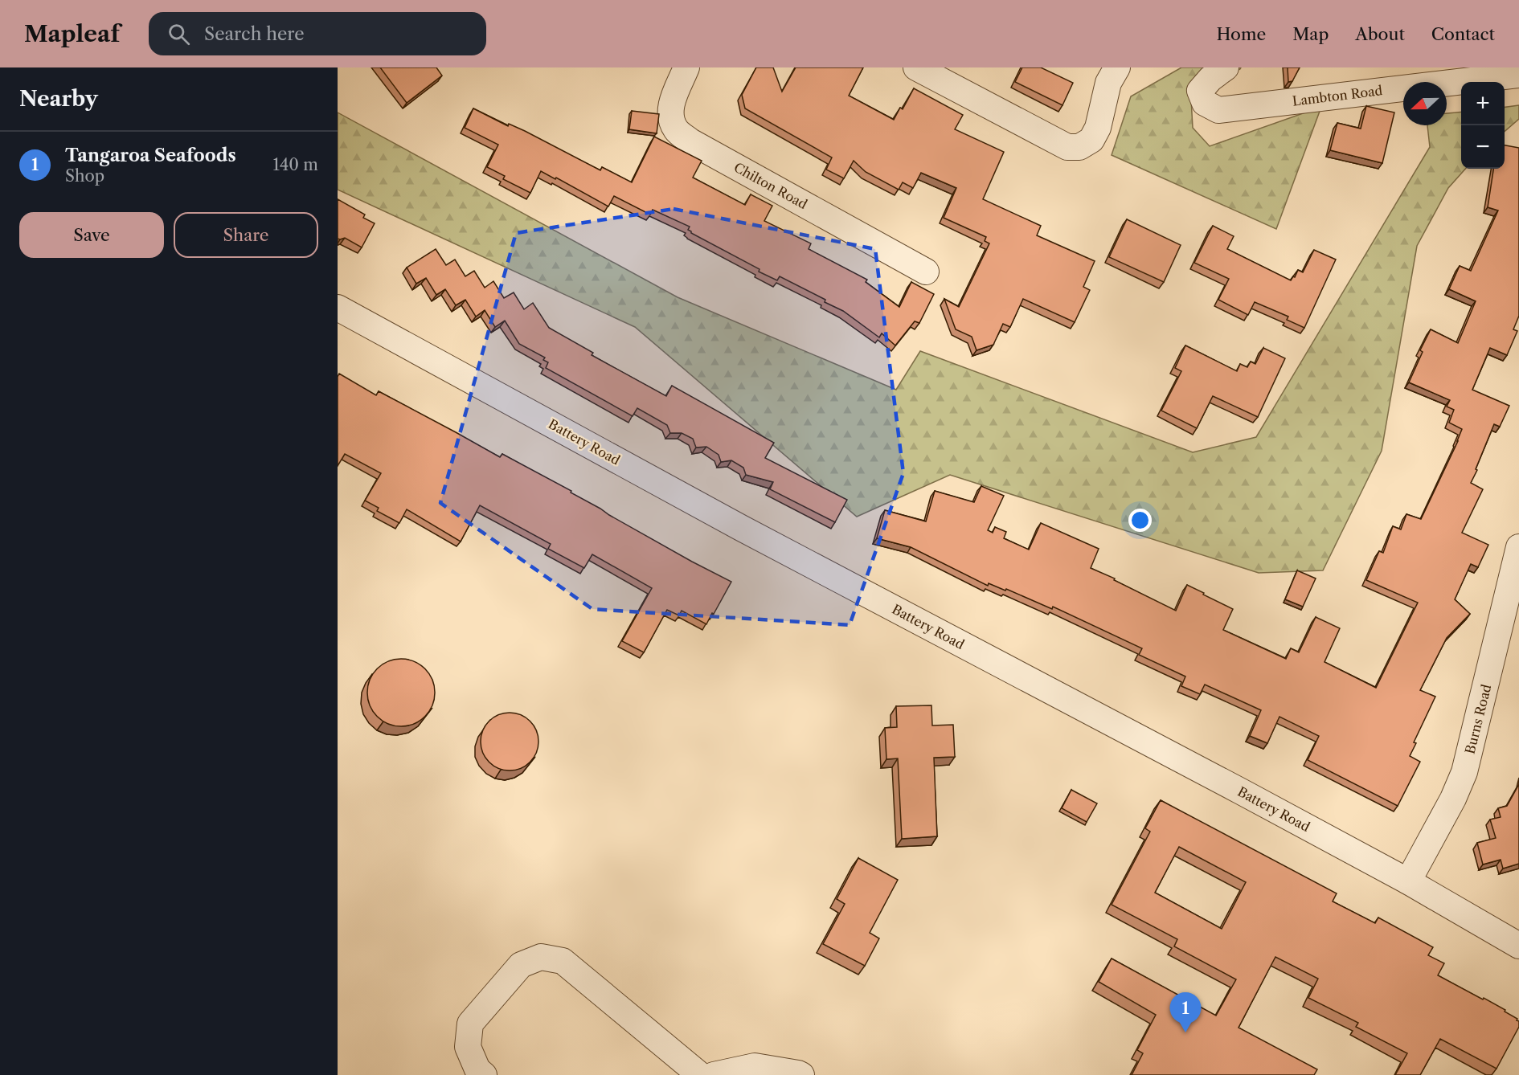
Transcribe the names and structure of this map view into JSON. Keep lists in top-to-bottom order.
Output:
{
  "streets": {
    "street": [
      "Lambton Road",
      "Chilton Road",
      "Battery Road",
      "Burns Road"
    ]
  },
  "crossings": [
    ["Battery Road", "Burns Road"]
  ],
  "north": "left",
  "page": {
    "header": "Mapleaf",
    "search": "Search here",
    "nav": [
      "Home",
      "Map",
      "About",
      "Contact"
    ],
    "heading": "Nearby",
    "map_buttons": ["+", "−"],
    "list": [
      {
        "mark": "1",
        "name": "Tangaroa Seafoods",
        "note": "Shop",
        "value": "140 m"
      }
    ],
    "buttons": ["Save", "Share"],
    "pins": "1"
  }
}
